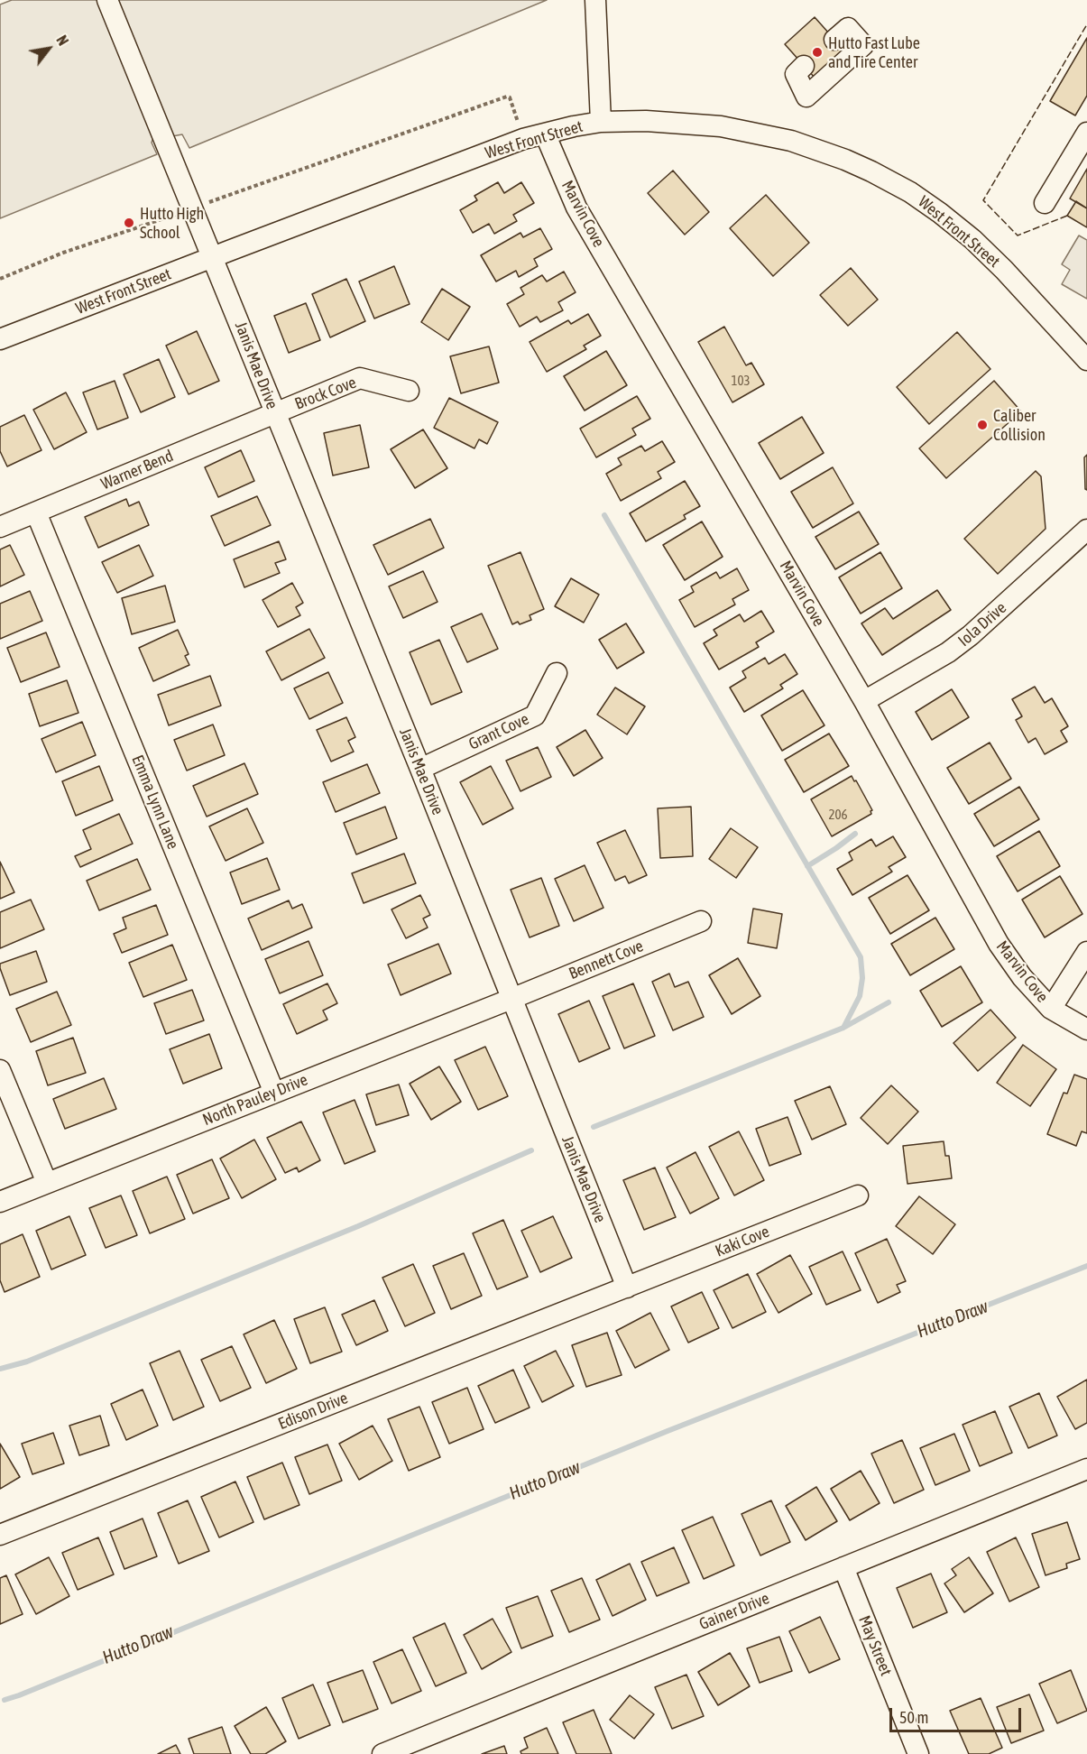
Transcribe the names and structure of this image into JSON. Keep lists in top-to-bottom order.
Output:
{
  "streets": {
    "street": [
      "West Front Street",
      "Marvin Cove",
      "Janis Mae Drive",
      "Brock Cove",
      "Warner Bend",
      "Iola Drive",
      "Grant Cove",
      "Emma Lynn Lane",
      "Bennett Cove",
      "North Pauley Drive",
      "Kaki Cove",
      "Edison Drive",
      "Gainer Drive",
      "May Street"
    ]
  },
  "crossings": [
    ["West Front Street", "Marvin Cove"],
    ["West Front Street", "Janis Mae Drive"],
    ["Marvin Cove", "Iola Drive"],
    ["Janis Mae Drive", "Brock Cove"],
    ["Janis Mae Drive", "Warner Bend"],
    ["Janis Mae Drive", "Grant Cove"],
    ["Janis Mae Drive", "Bennett Cove"],
    ["Janis Mae Drive", "North Pauley Drive"],
    ["Janis Mae Drive", "Kaki Cove"],
    ["Janis Mae Drive", "Edison Drive"],
    ["Brock Cove", "Warner Bend"],
    ["Warner Bend", "Emma Lynn Lane"],
    ["Emma Lynn Lane", "North Pauley Drive"],
    ["Bennett Cove", "North Pauley Drive"],
    ["Kaki Cove", "Edison Drive"],
    ["Gainer Drive", "May Street"]
  ],
  "water": ["Hutto Draw"],
  "places": ["Hutto Fast Lube and Tire Center", "Hutto High School", "Caliber Collision"],
  "house_numbers": ["103", "206"],
  "scale_bar": "50 m",
  "north": "top right"
}
